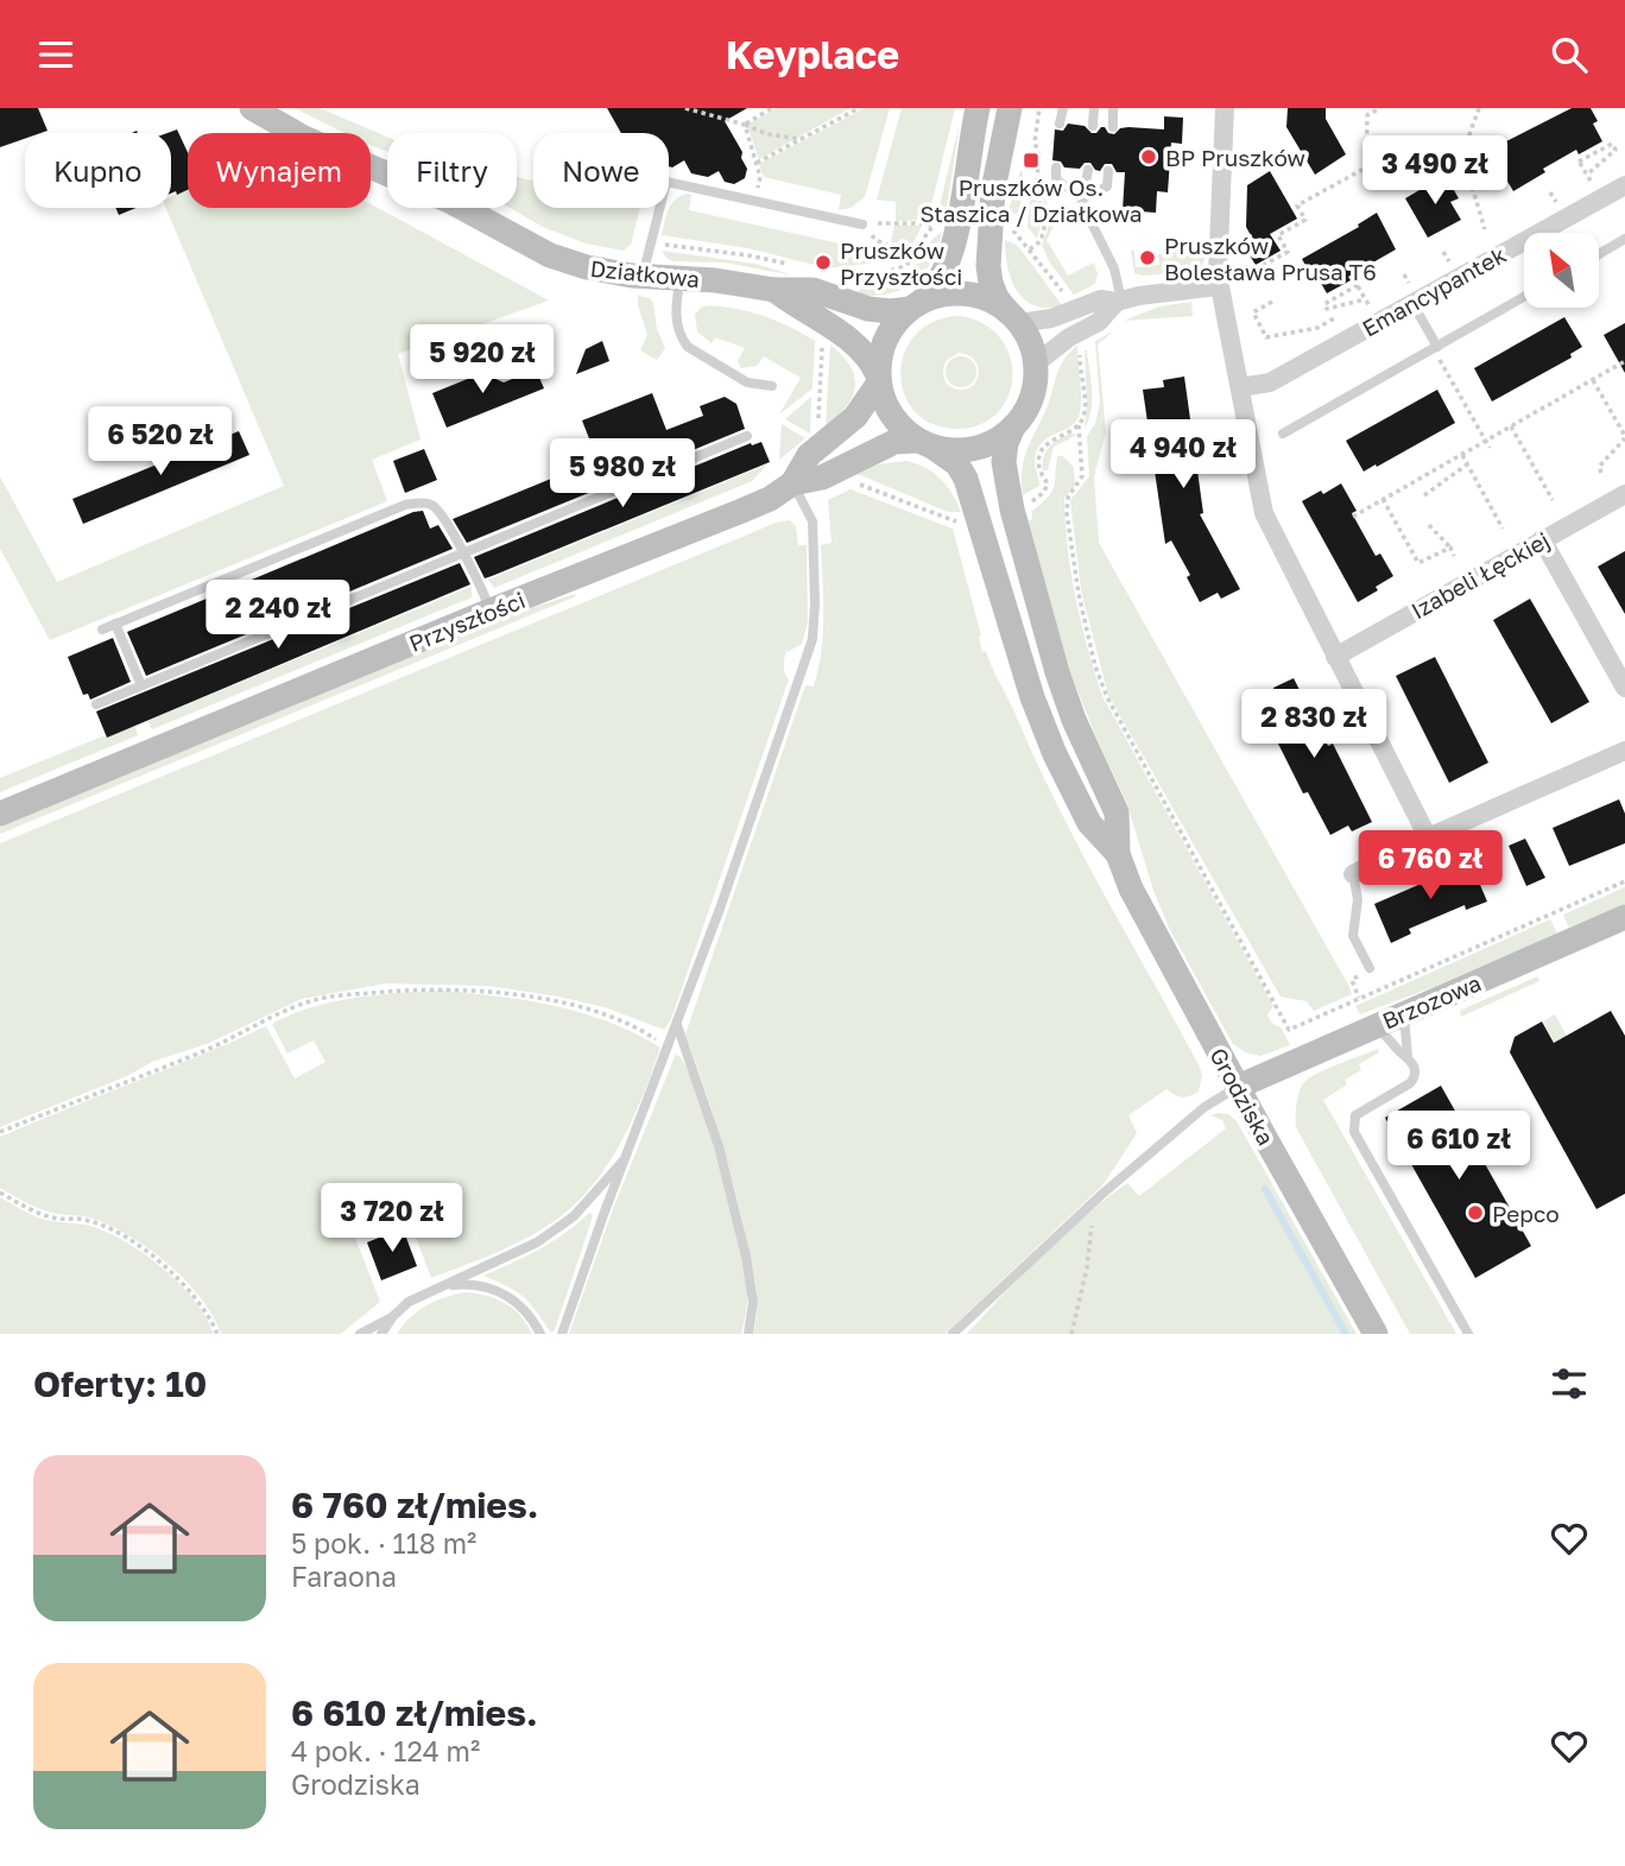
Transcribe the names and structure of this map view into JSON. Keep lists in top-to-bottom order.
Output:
{
  "streets": {
    "street": [
      "Działkowa",
      "Emancypantek",
      "Izabeli Łęckiej",
      "Przyszłości",
      "Brzozowa",
      "Grodziska"
    ]
  },
  "crossings": [
    ["Działkowa", "Przyszłości"],
    ["Działkowa", "Grodziska"],
    ["Przyszłości", "Grodziska"],
    ["Brzozowa", "Grodziska"]
  ],
  "places": {
    "other": [
      "BP Pruszków",
      "Pruszków Bolesława Prusa T6",
      "Pruszków Przyszłości",
      "Pepco"
    ],
    "transit": ["Pruszków Os. Staszica / Działkowa"]
  },
  "north": "top left",
  "page": {
    "header": "Keyplace",
    "chip": [
      "Kupno",
      "Wynajem",
      "Filtry",
      "Nowe"
    ],
    "price": [
      "3 490 zł",
      "5 920 zł",
      "6 520 zł",
      "4 940 zł",
      "5 980 zł",
      "2 240 zł",
      "2 830 zł",
      "6 760 zł",
      "6 610 zł",
      "3 720 zł"
    ],
    "heading": "Oferty: 10",
    "list": [
      {
        "name": "6 760 zł/mies.",
        "note": "5 pok. · 118 m² · Faraona"
      },
      {
        "name": "6 610 zł/mies.",
        "note": "4 pok. · 124 m² · Grodziska"
      }
    ]
  }
}
